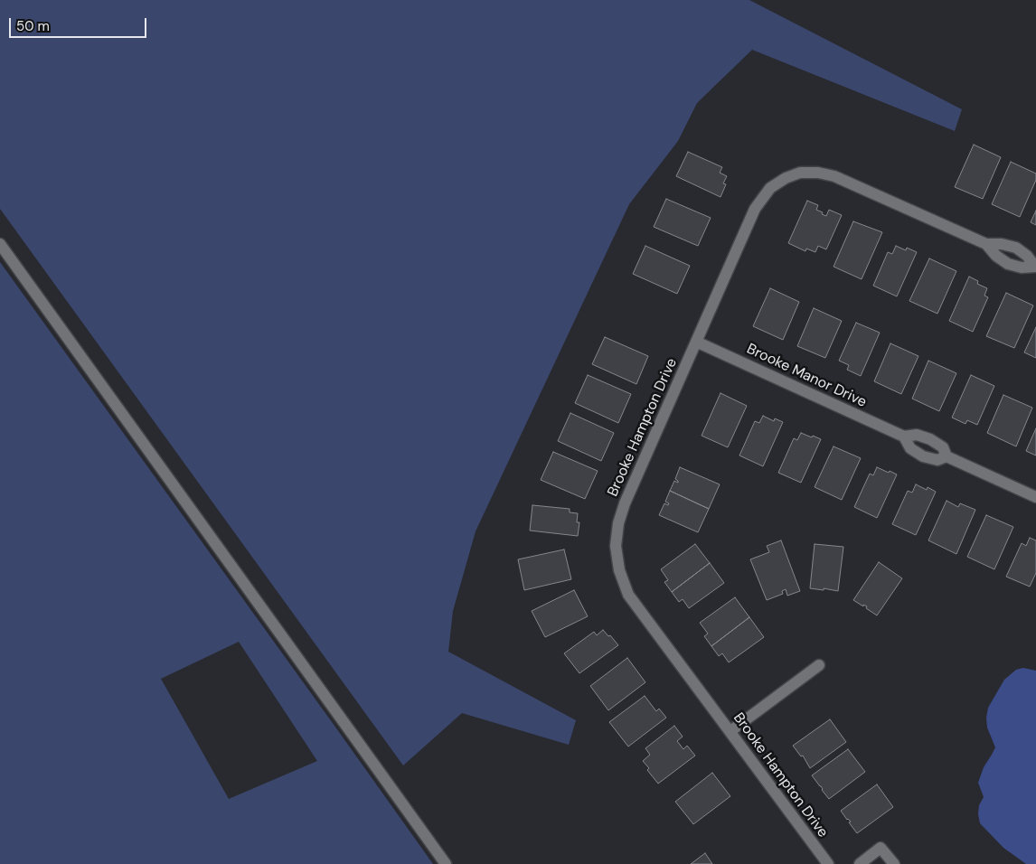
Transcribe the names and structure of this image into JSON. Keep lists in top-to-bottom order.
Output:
{
  "streets": {
    "street": ["Brooke Manor Drive", "Brooke Hampton Drive"]
  },
  "crossings": [
    ["Brooke Manor Drive", "Brooke Hampton Drive"]
  ],
  "scale_bar": "50 m"
}
